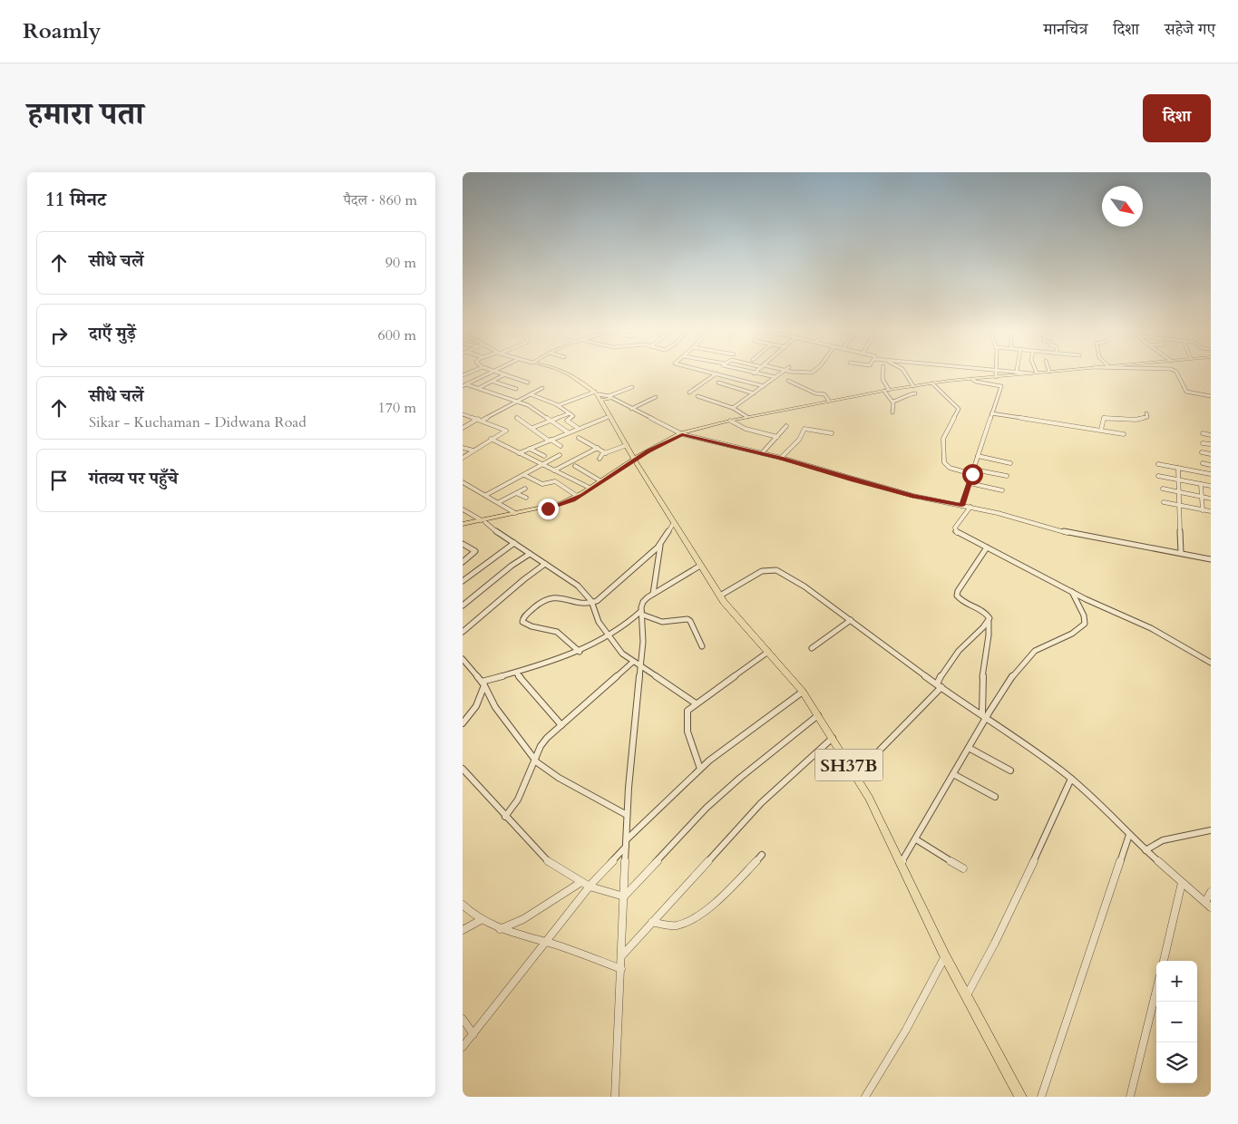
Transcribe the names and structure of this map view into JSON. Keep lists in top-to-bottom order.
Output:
{
  "streets": {
    "main road": ["SH37B"]
  },
  "north": "bottom right",
  "page": {
    "header": "Roamly",
    "nav": ["मानचित्र", "दिशा", "सहेजे गए"],
    "title": "हमारा पता",
    "buttons": "दिशा",
    "heading": ["11 मिनट", "पैदल · 860 m"],
    "list": [
      ["सीधे चलें", "90 m"],
      ["दाएँ मुड़ें", "600 m"],
      ["सीधे चलें", "Sikar - Kuchaman - Didwana Road", "170 m"],
      "गंतव्य पर पहुँचे"
    ],
    "map_buttons": ["+", "−"]
  }
}
